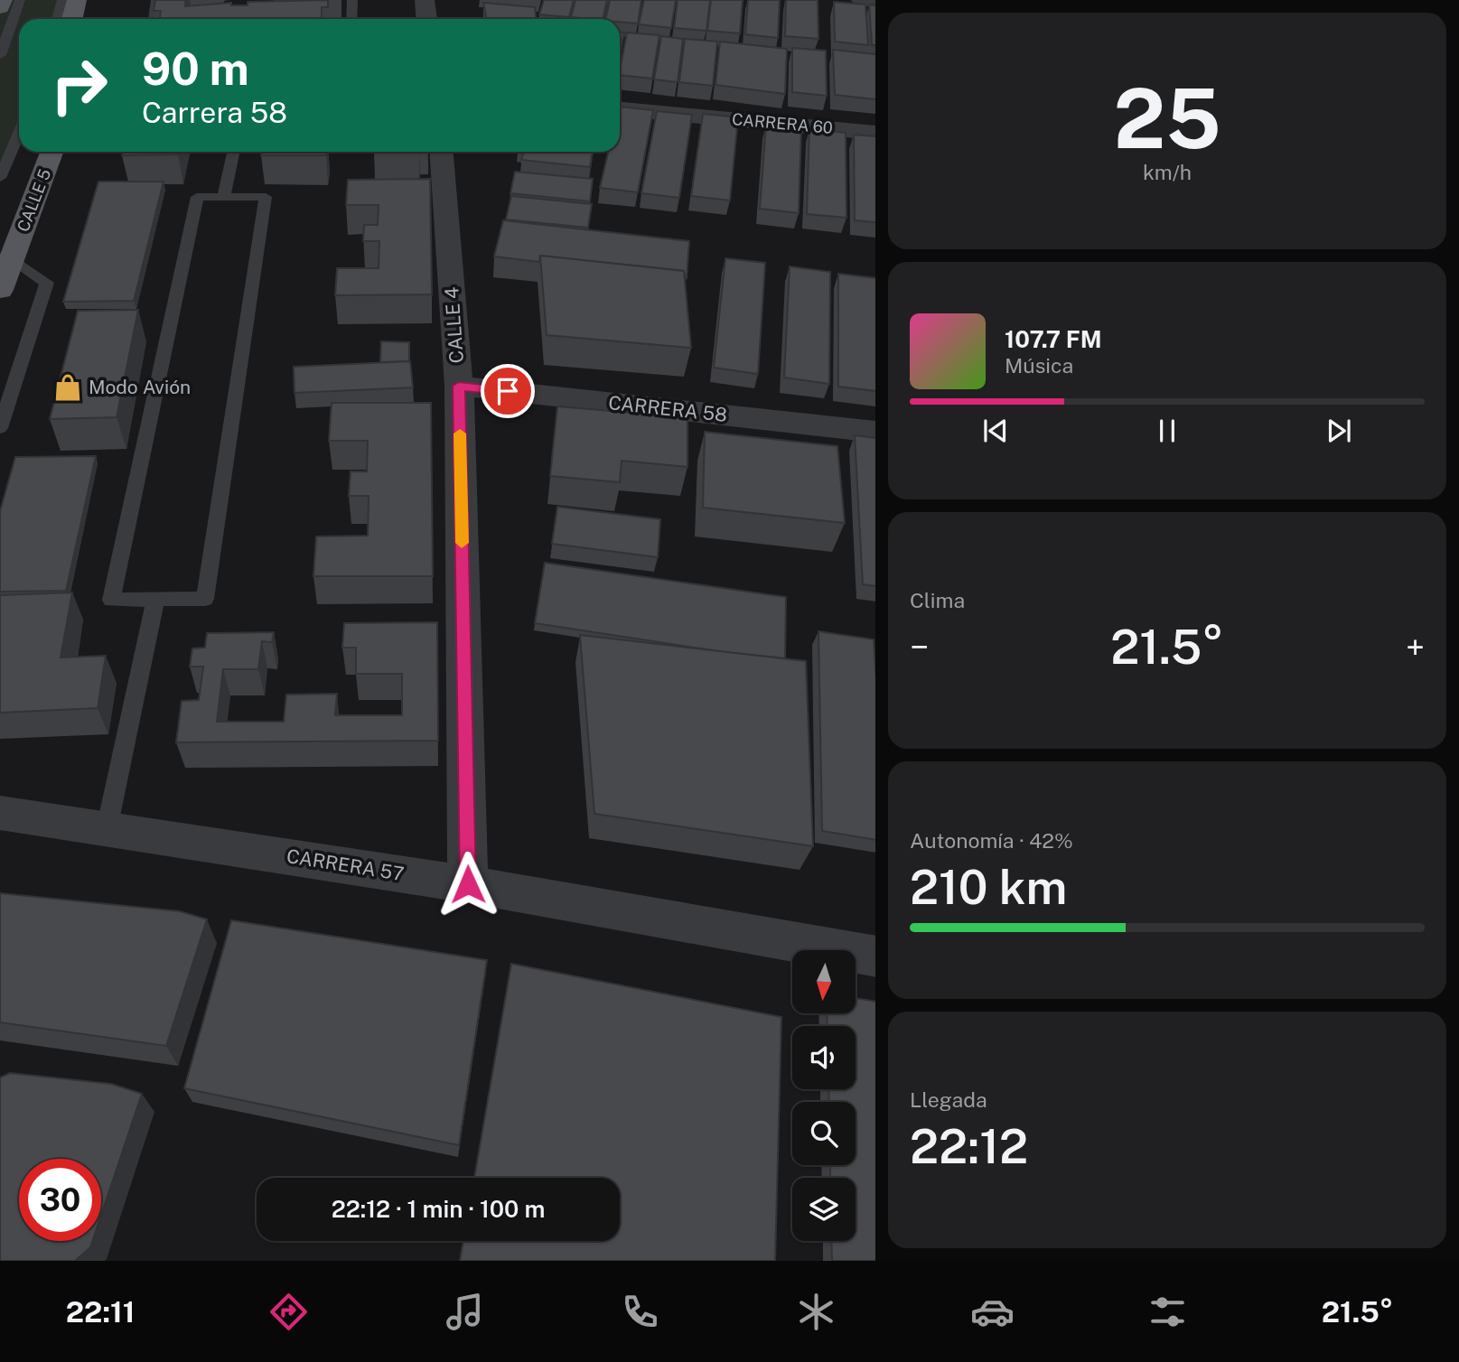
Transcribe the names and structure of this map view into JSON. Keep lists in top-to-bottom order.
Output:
{
  "streets": {
    "main road": ["CALLE 5"],
    "street": [
      "CARRERA 60",
      "CALLE 4",
      "CARRERA 58",
      "CARRERA 57"
    ]
  },
  "crossings": [
    ["CALLE 4", "CARRERA 58"],
    ["CALLE 4", "CARRERA 57"]
  ],
  "places": {
    "shop": ["Modo Avión"]
  },
  "north": "bottom",
  "page": {
    "tile": [
      ["25", "km/h"],
      "Clima",
      ["Autonomía · 42%", "210 km"],
      ["Llegada", "22:12"]
    ],
    "turn": ["90 m", "Carrera 58"],
    "song": ["107.7 FM", "Música"],
    "heat": ["−", "21.5°", "+"],
    "limit": "30",
    "trip": "22:12 · 1 min · 100 m",
    "tabs": ["22:11", "21.5°"]
  }
}
